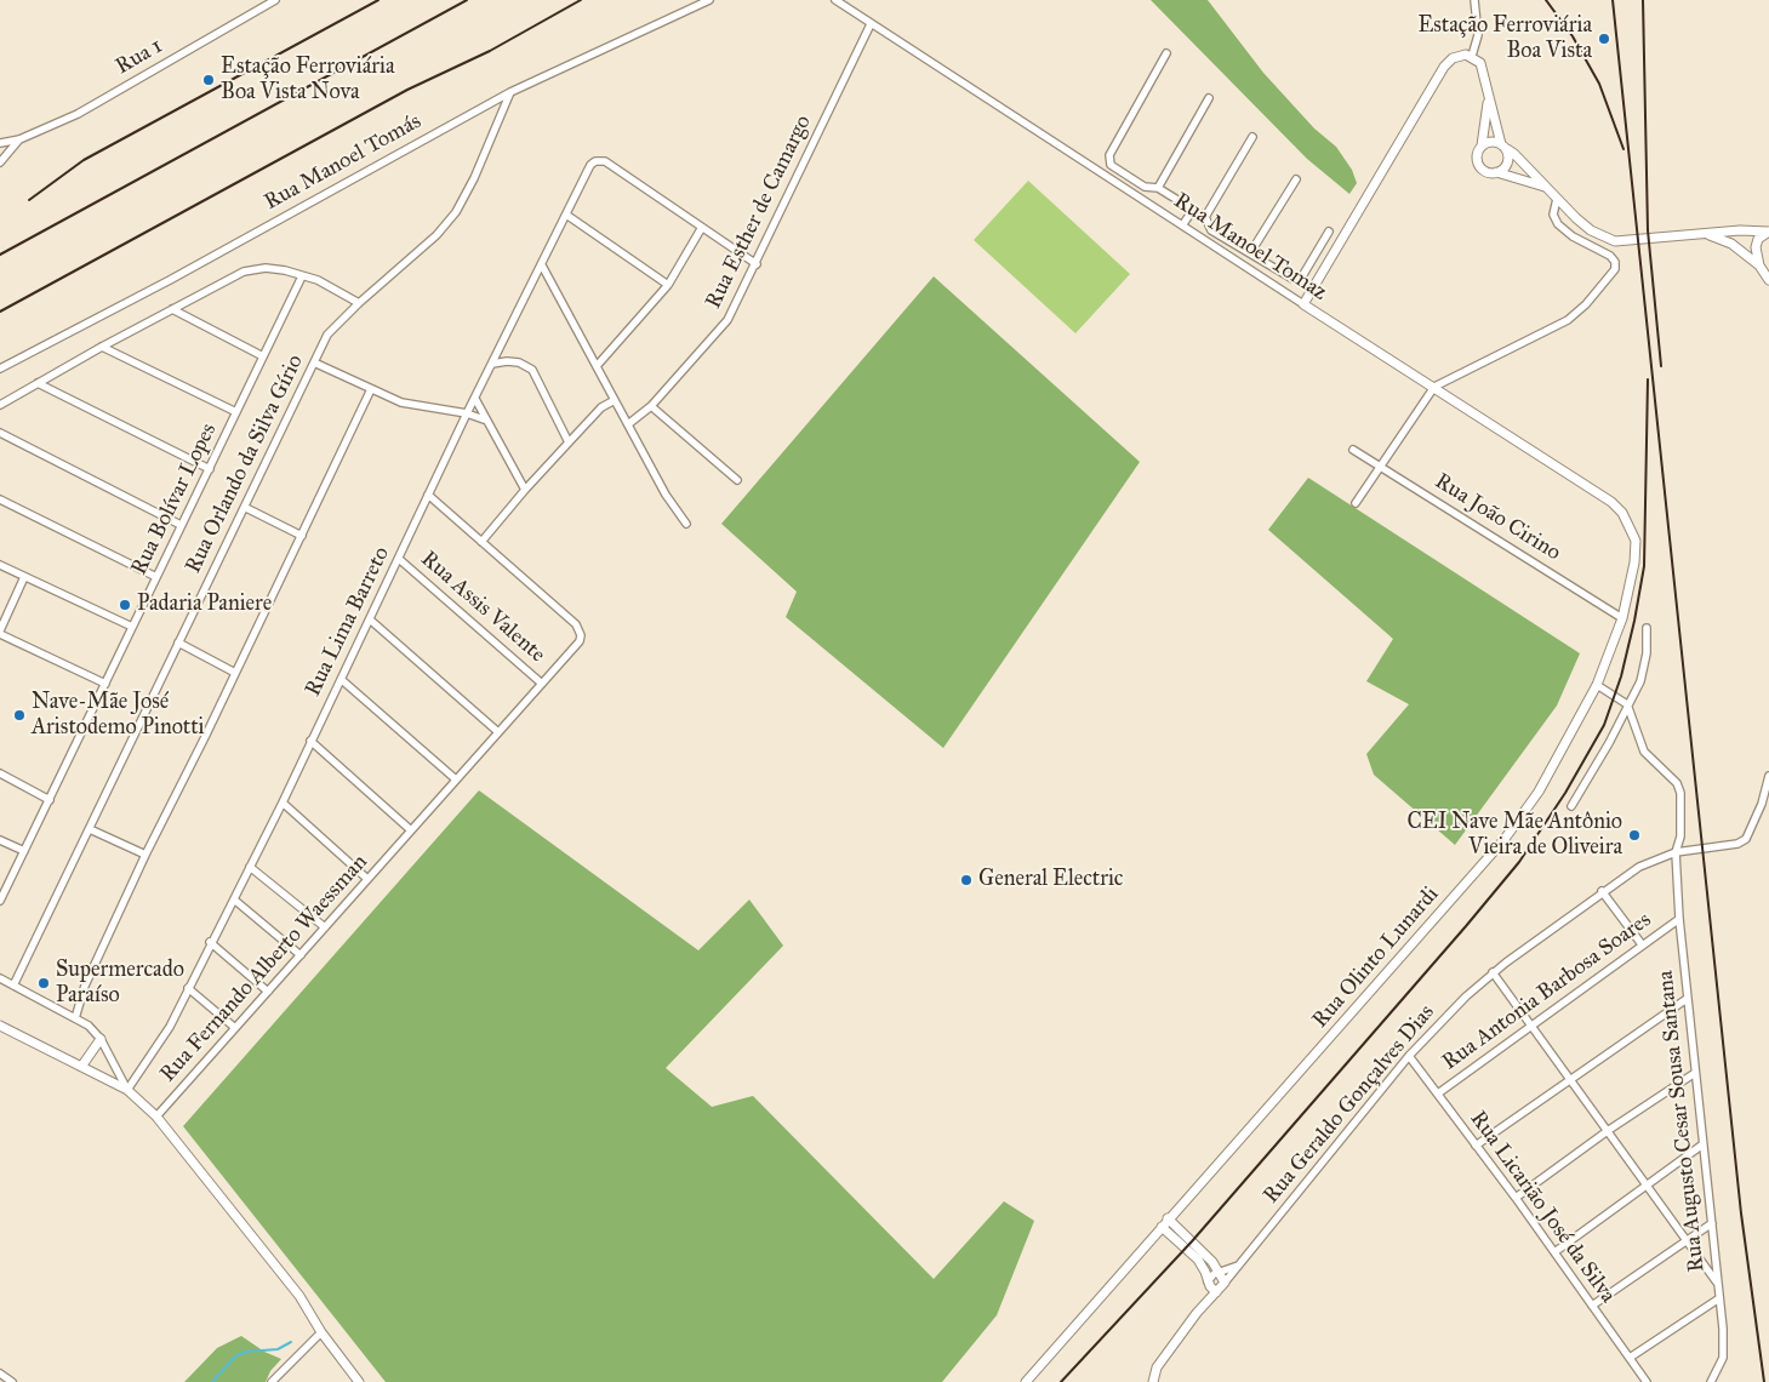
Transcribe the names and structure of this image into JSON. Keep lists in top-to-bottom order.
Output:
{
  "streets": {
    "street": [
      "Rua 1",
      "Rua Manoel Tomás",
      "Rua Esther de Camargo",
      "Rua Manoel Tomaz",
      "Rua Orlando da Silva Gírio",
      "Rua Bolívar Lopes",
      "Rua João Cirino",
      "Rua Assis Valente",
      "Rua Lima Barreto",
      "Rua Olinto Lunardi",
      "Rua Fernando Alberto Waessman",
      "Rua Antonia Barbosa Soares",
      "Rua Geraldo Gonçalves Dias",
      "Rua Augusto Cesar Sousa Santana",
      "Rua Licarião José da Silva"
    ]
  },
  "crossings": [
    ["Rua Manoel Tomás", "Rua Orlando da Silva Gírio"],
    ["Rua Esther de Camargo", "Rua Manoel Tomaz"],
    ["Rua Manoel Tomaz", "Rua Olinto Lunardi"],
    ["Rua João Cirino", "Rua Olinto Lunardi"],
    ["Rua Assis Valente", "Rua Lima Barreto"],
    ["Rua Assis Valente", "Rua Fernando Alberto Waessman"],
    ["Rua Antonia Barbosa Soares", "Rua Augusto Cesar Sousa Santana"],
    ["Rua Antonia Barbosa Soares", "Rua Licarião José da Silva"],
    ["Rua Geraldo Gonçalves Dias", "Rua Augusto Cesar Sousa Santana"],
    ["Rua Geraldo Gonçalves Dias", "Rua Licarião José da Silva"]
  ],
  "places": [
    "Estação Ferroviária Boa Vista",
    "Estação Ferroviária Boa Vista Nova",
    "Padaria Paniere",
    "Nave-Mãe José Aristodemo Pinotti",
    "CEI Nave Mãe Antônio Vieira de Oliveira",
    "General Electric",
    "Supermercado Paraíso"
  ]
}
